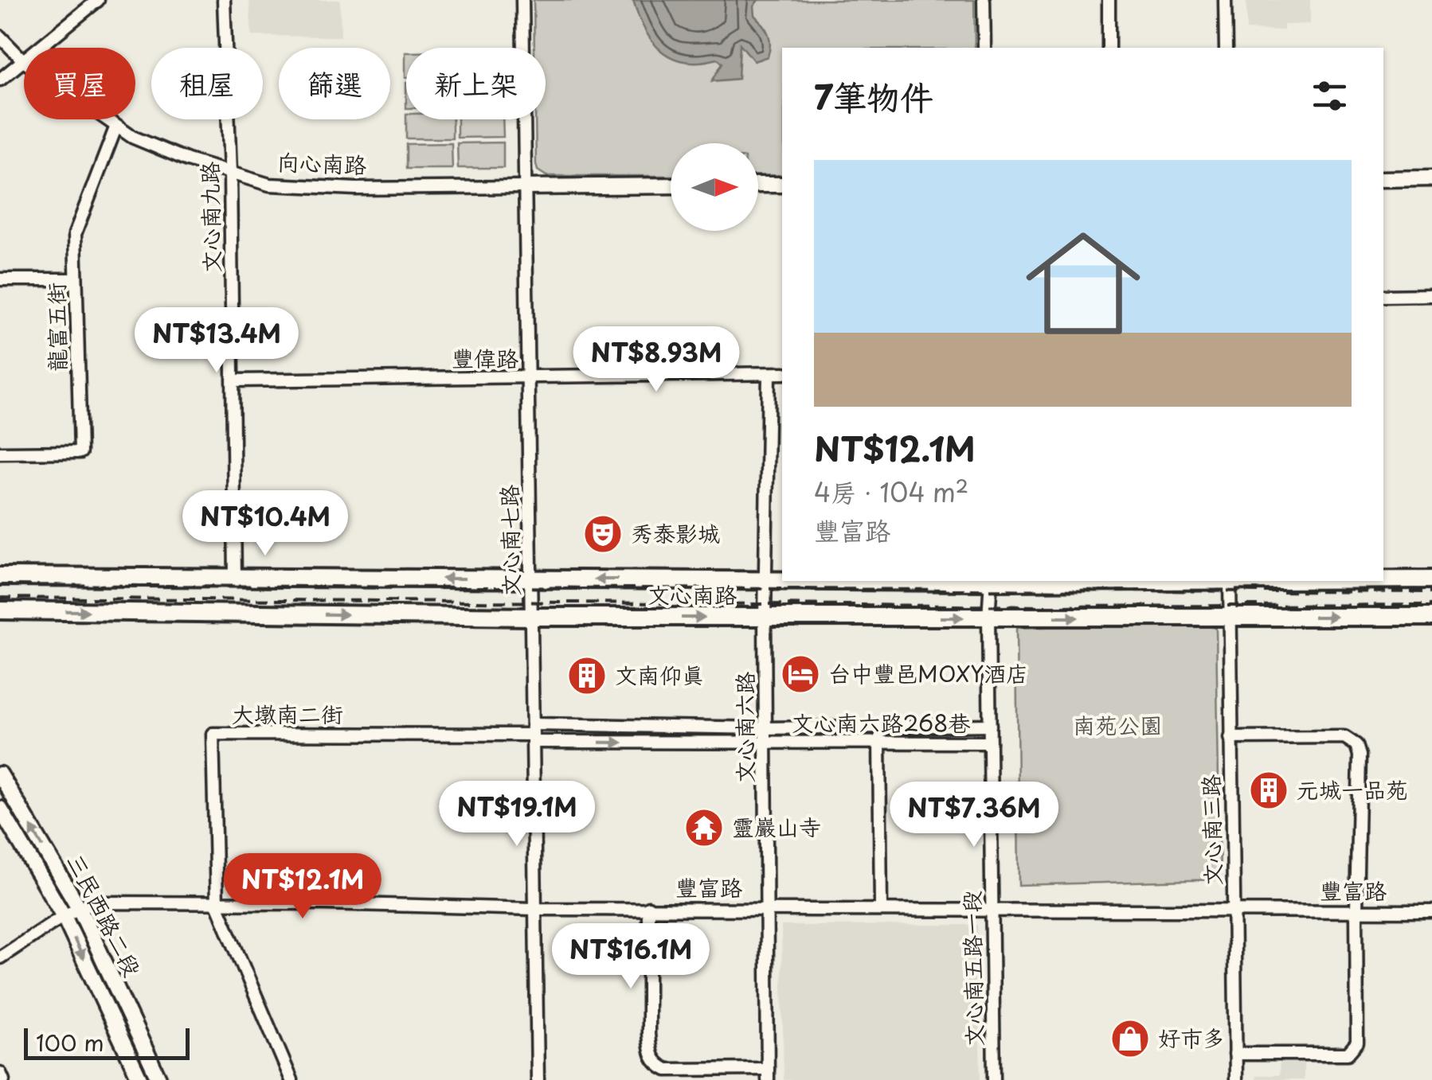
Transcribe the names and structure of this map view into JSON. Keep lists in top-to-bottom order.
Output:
{
  "streets": {
    "main road": ["文心南路"],
    "street": [
      "向心南路",
      "文心南九路",
      "龍富五街",
      "豐偉路",
      "文心南七路",
      "大墩南二街",
      "文心南六路268巷",
      "文心南六路",
      "文心南三路",
      "豐富路",
      "三民西路二段",
      "文心南五路一段"
    ]
  },
  "crossings": [
    ["向心南路", "文心南九路"],
    ["向心南路", "龍富五街"],
    ["向心南路", "文心南七路"],
    ["文心南九路", "豐偉路"],
    ["文心南九路", "文心南路"],
    ["豐偉路", "文心南七路"],
    ["豐偉路", "文心南六路"],
    ["文心南七路", "文心南路"],
    ["文心南七路", "大墩南二街"],
    ["文心南七路", "文心南六路268巷"],
    ["文心南七路", "豐富路"],
    ["文心南路", "文心南六路"],
    ["文心南路", "文心南三路"],
    ["文心南路", "文心南五路一段"],
    ["大墩南二街", "文心南六路268巷"],
    ["大墩南二街", "豐富路"],
    ["文心南六路268巷", "文心南六路"],
    ["文心南六路268巷", "文心南五路一段"],
    ["文心南六路", "豐富路"],
    ["文心南三路", "豐富路"],
    ["豐富路", "三民西路二段"],
    ["豐富路", "文心南五路一段"]
  ],
  "parks": ["南苑公園"],
  "places": {
    "theatre": ["秀泰影城"],
    "hotel": ["台中豐邑MOXY酒店"],
    "building": ["文南仰真", "元城一品苑"],
    "temple": ["靈巖山寺"],
    "shop": ["好市多"]
  },
  "scale_bar": "100 m",
  "north": "right",
  "page": {
    "chip": [
      "買屋",
      "租屋",
      "篩選",
      "新上架"
    ],
    "heading": "7筆物件",
    "list": [
      {
        "name": "NT$12.1M",
        "note": "4房 · 104 m² · 豐富路"
      }
    ],
    "price": [
      "NT$13.4M",
      "NT$8.93M",
      "NT$10.4M",
      "NT$19.1M",
      "NT$7.36M",
      "NT$12.1M",
      "NT$16.1M"
    ],
    "scale": "100 m"
  }
}
